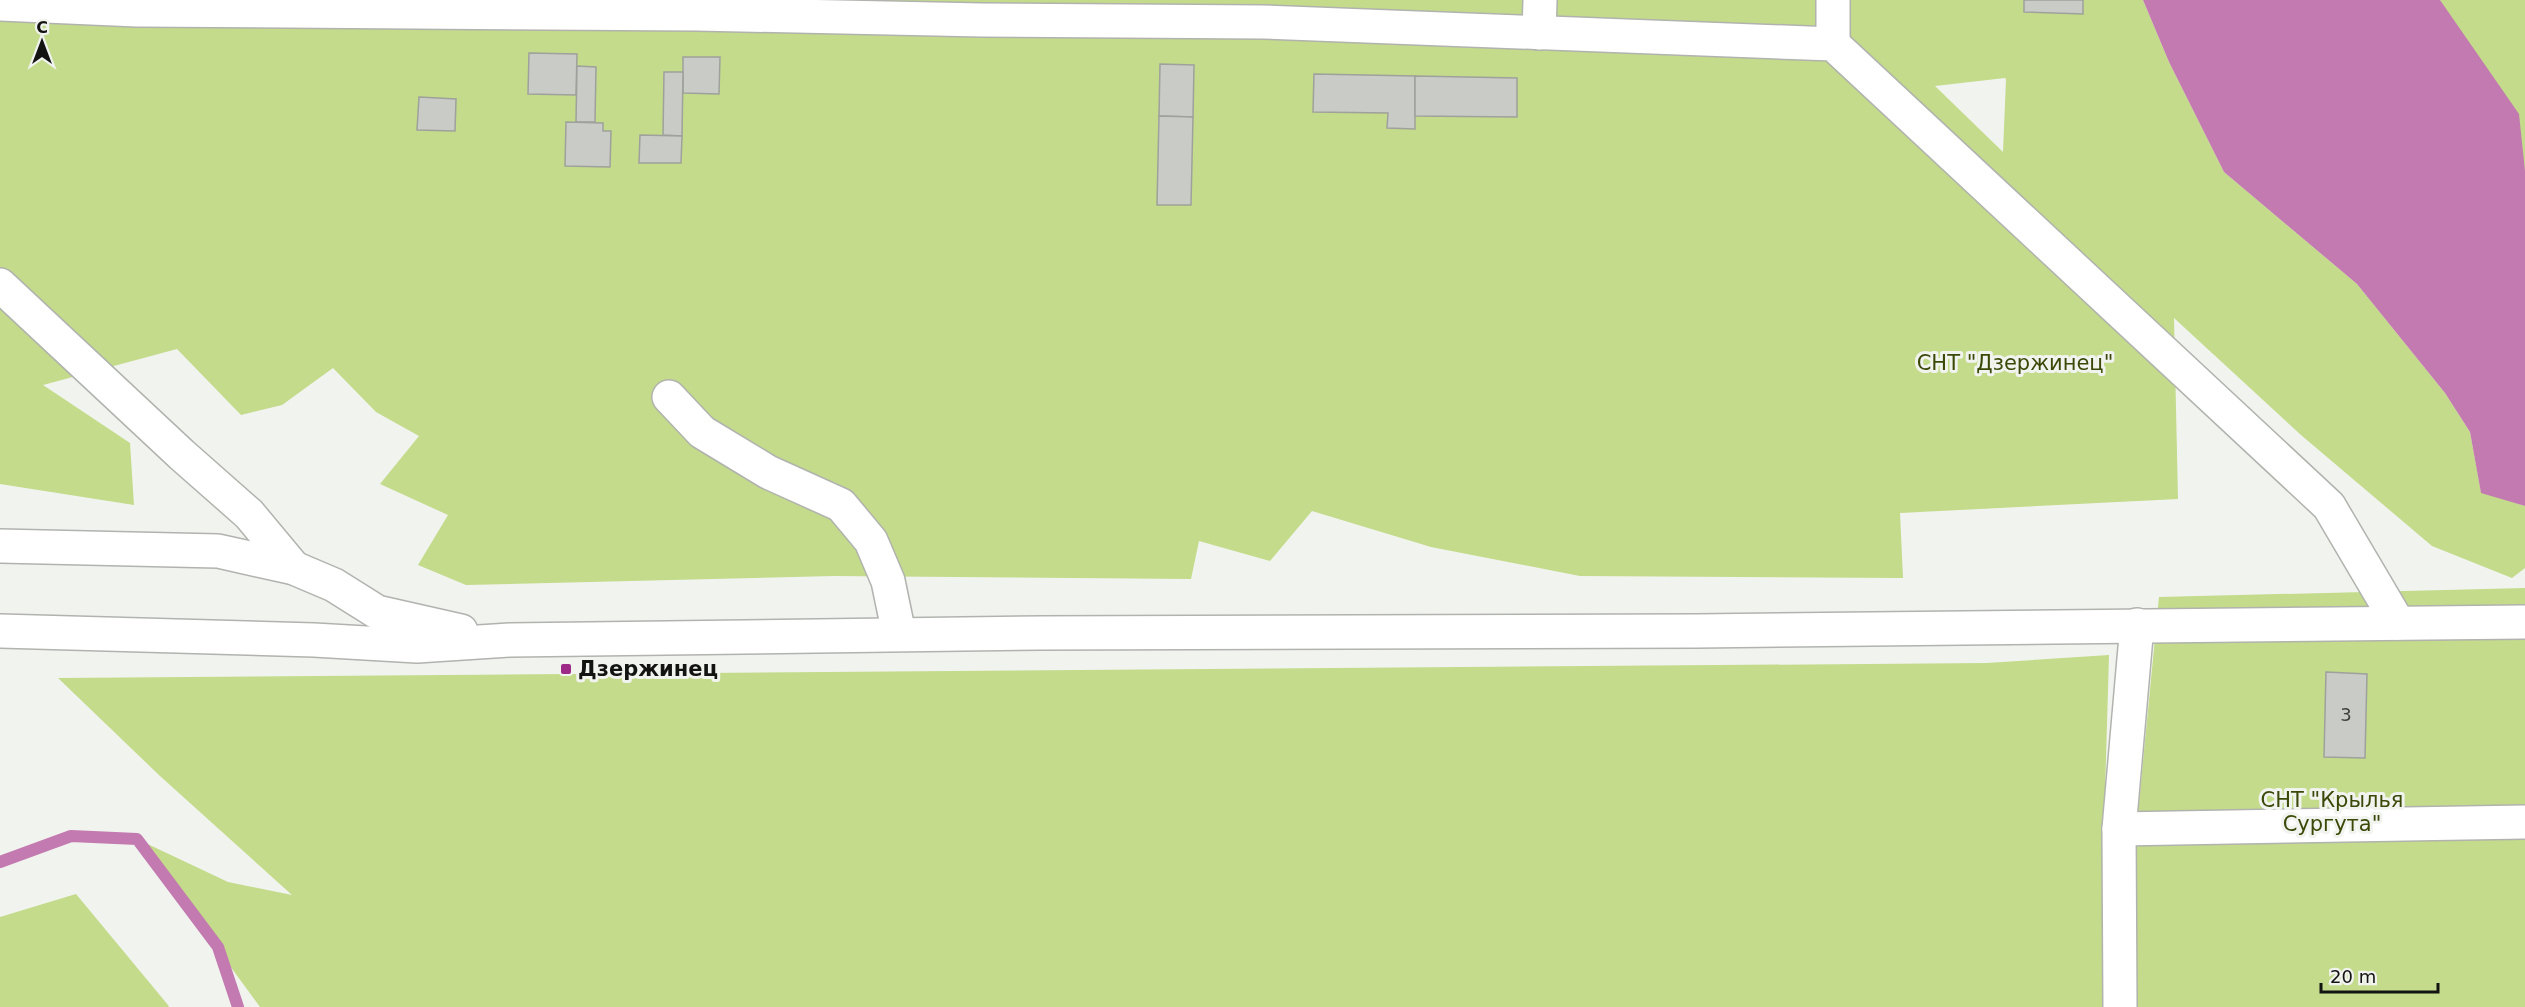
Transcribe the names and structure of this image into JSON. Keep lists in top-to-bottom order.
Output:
{
  "parks": ["СНТ \"Дзержинец\"", "CНТ \"Крылья Сургута\""],
  "places": {
    "transit": ["Дзержинец"]
  },
  "house_numbers": ["3"],
  "scale_bar": "20 m",
  "north": "top"
}
